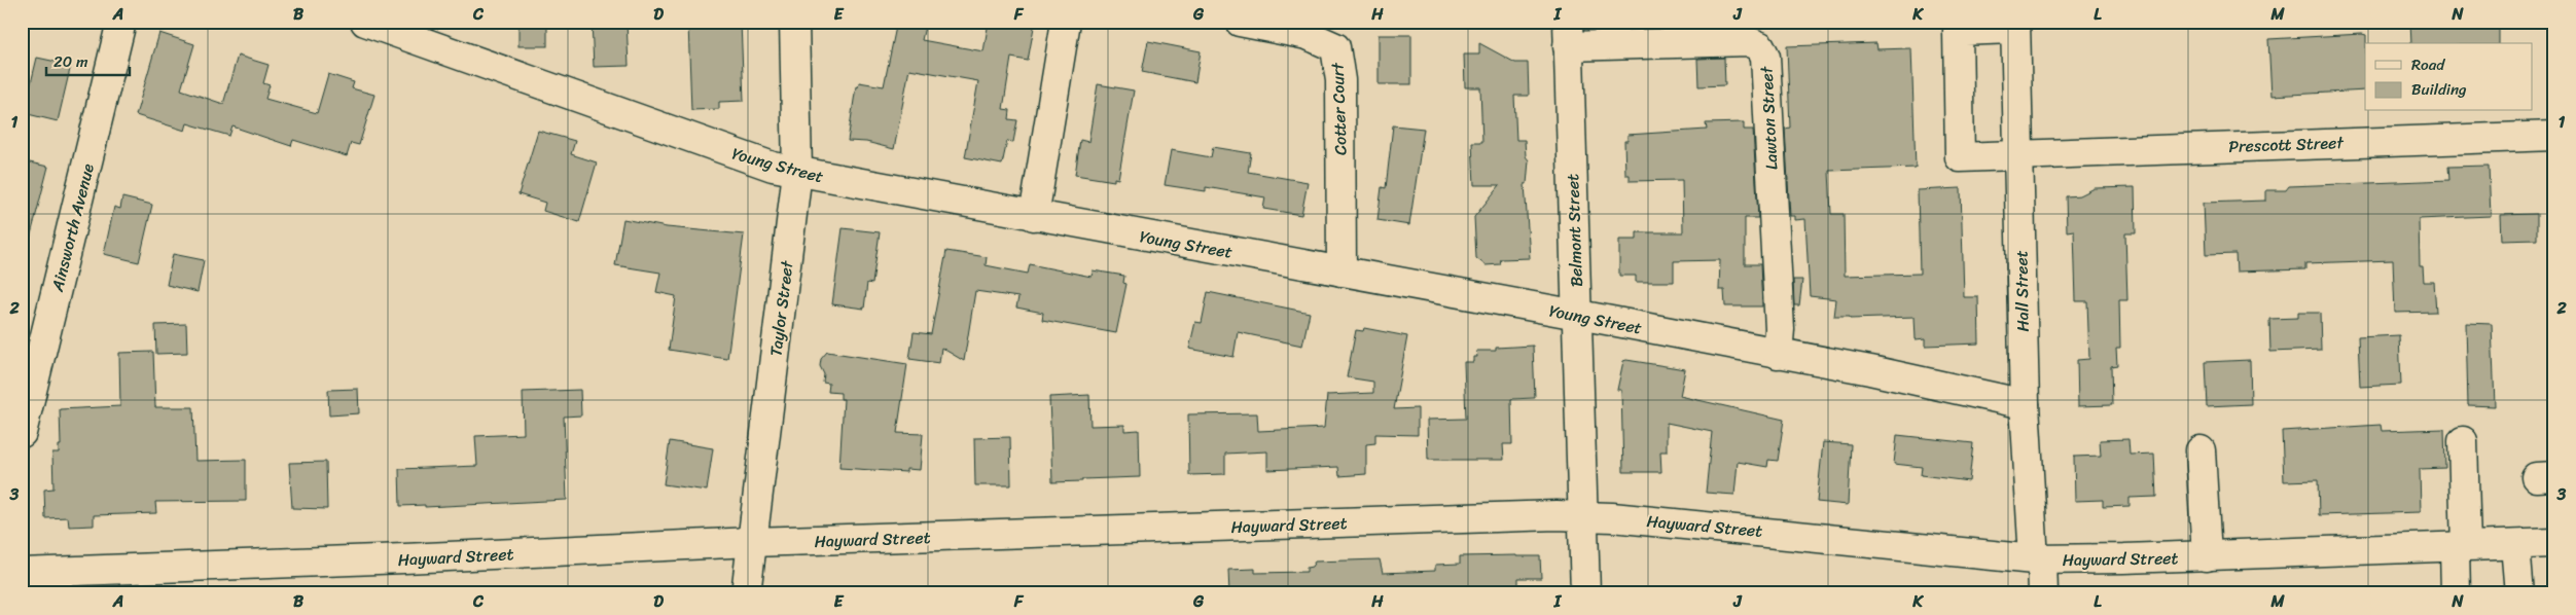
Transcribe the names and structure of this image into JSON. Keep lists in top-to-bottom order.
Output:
{
  "streets": {
    "street": [
      "Cotter Court",
      "Lawton Street",
      "Prescott Street",
      "Young Street",
      "Ainsworth Avenue",
      "Belmont Street",
      "Hall Street",
      "Taylor Street",
      "Hayward Street"
    ]
  },
  "crossings": [
    ["Cotter Court", "Young Street"],
    ["Lawton Street", "Young Street"],
    ["Lawton Street", "Belmont Street"],
    ["Prescott Street", "Hall Street"],
    ["Young Street", "Belmont Street"],
    ["Young Street", "Hall Street"],
    ["Young Street", "Taylor Street"],
    ["Belmont Street", "Hayward Street"],
    ["Hall Street", "Hayward Street"],
    ["Taylor Street", "Hayward Street"]
  ],
  "legend": ["Road", "Building"],
  "scale_bar": "20 m",
  "grid": {
    "columns": [
      "A",
      "B",
      "C",
      "D",
      "E",
      "F",
      "G",
      "H",
      "I",
      "J",
      "K",
      "L",
      "M",
      "N"
    ],
    "rows": ["1", "2", "3"]
  }
}
